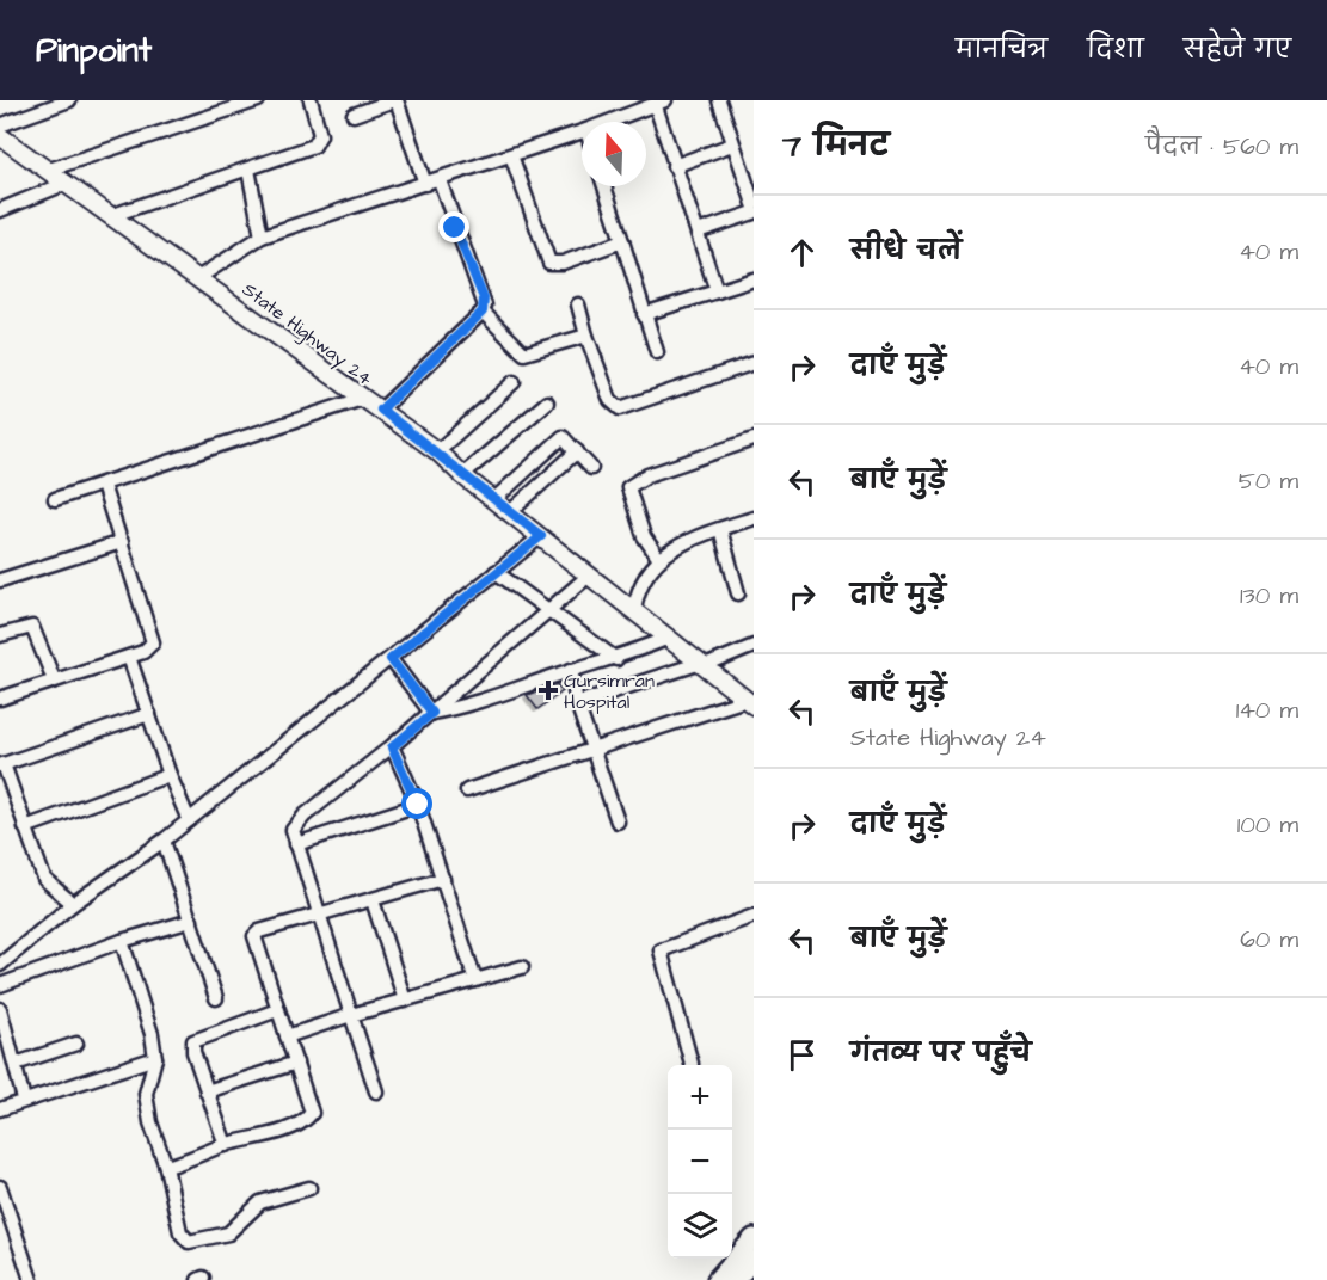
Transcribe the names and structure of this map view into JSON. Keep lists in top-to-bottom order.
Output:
{
  "streets": {
    "main road": ["State Highway 24"]
  },
  "places": {
    "health": ["Gursimran Hospital"]
  },
  "north": "top",
  "page": {
    "header": "Pinpoint",
    "nav": ["मानचित्र", "दिशा", "सहेजे गए"],
    "heading": ["7 मिनट", "पैदल · 560 m"],
    "list": [
      ["सीधे चलें", "40 m"],
      ["दाएँ मुड़ें", "40 m"],
      ["बाएँ मुड़ें", "50 m"],
      ["दाएँ मुड़ें", "130 m"],
      ["बाएँ मुड़ें", "State Highway 24", "140 m"],
      ["दाएँ मुड़ें", "100 m"],
      ["बाएँ मुड़ें", "60 m"],
      "गंतव्य पर पहुँचे"
    ],
    "map_buttons": ["+", "−"]
  }
}
